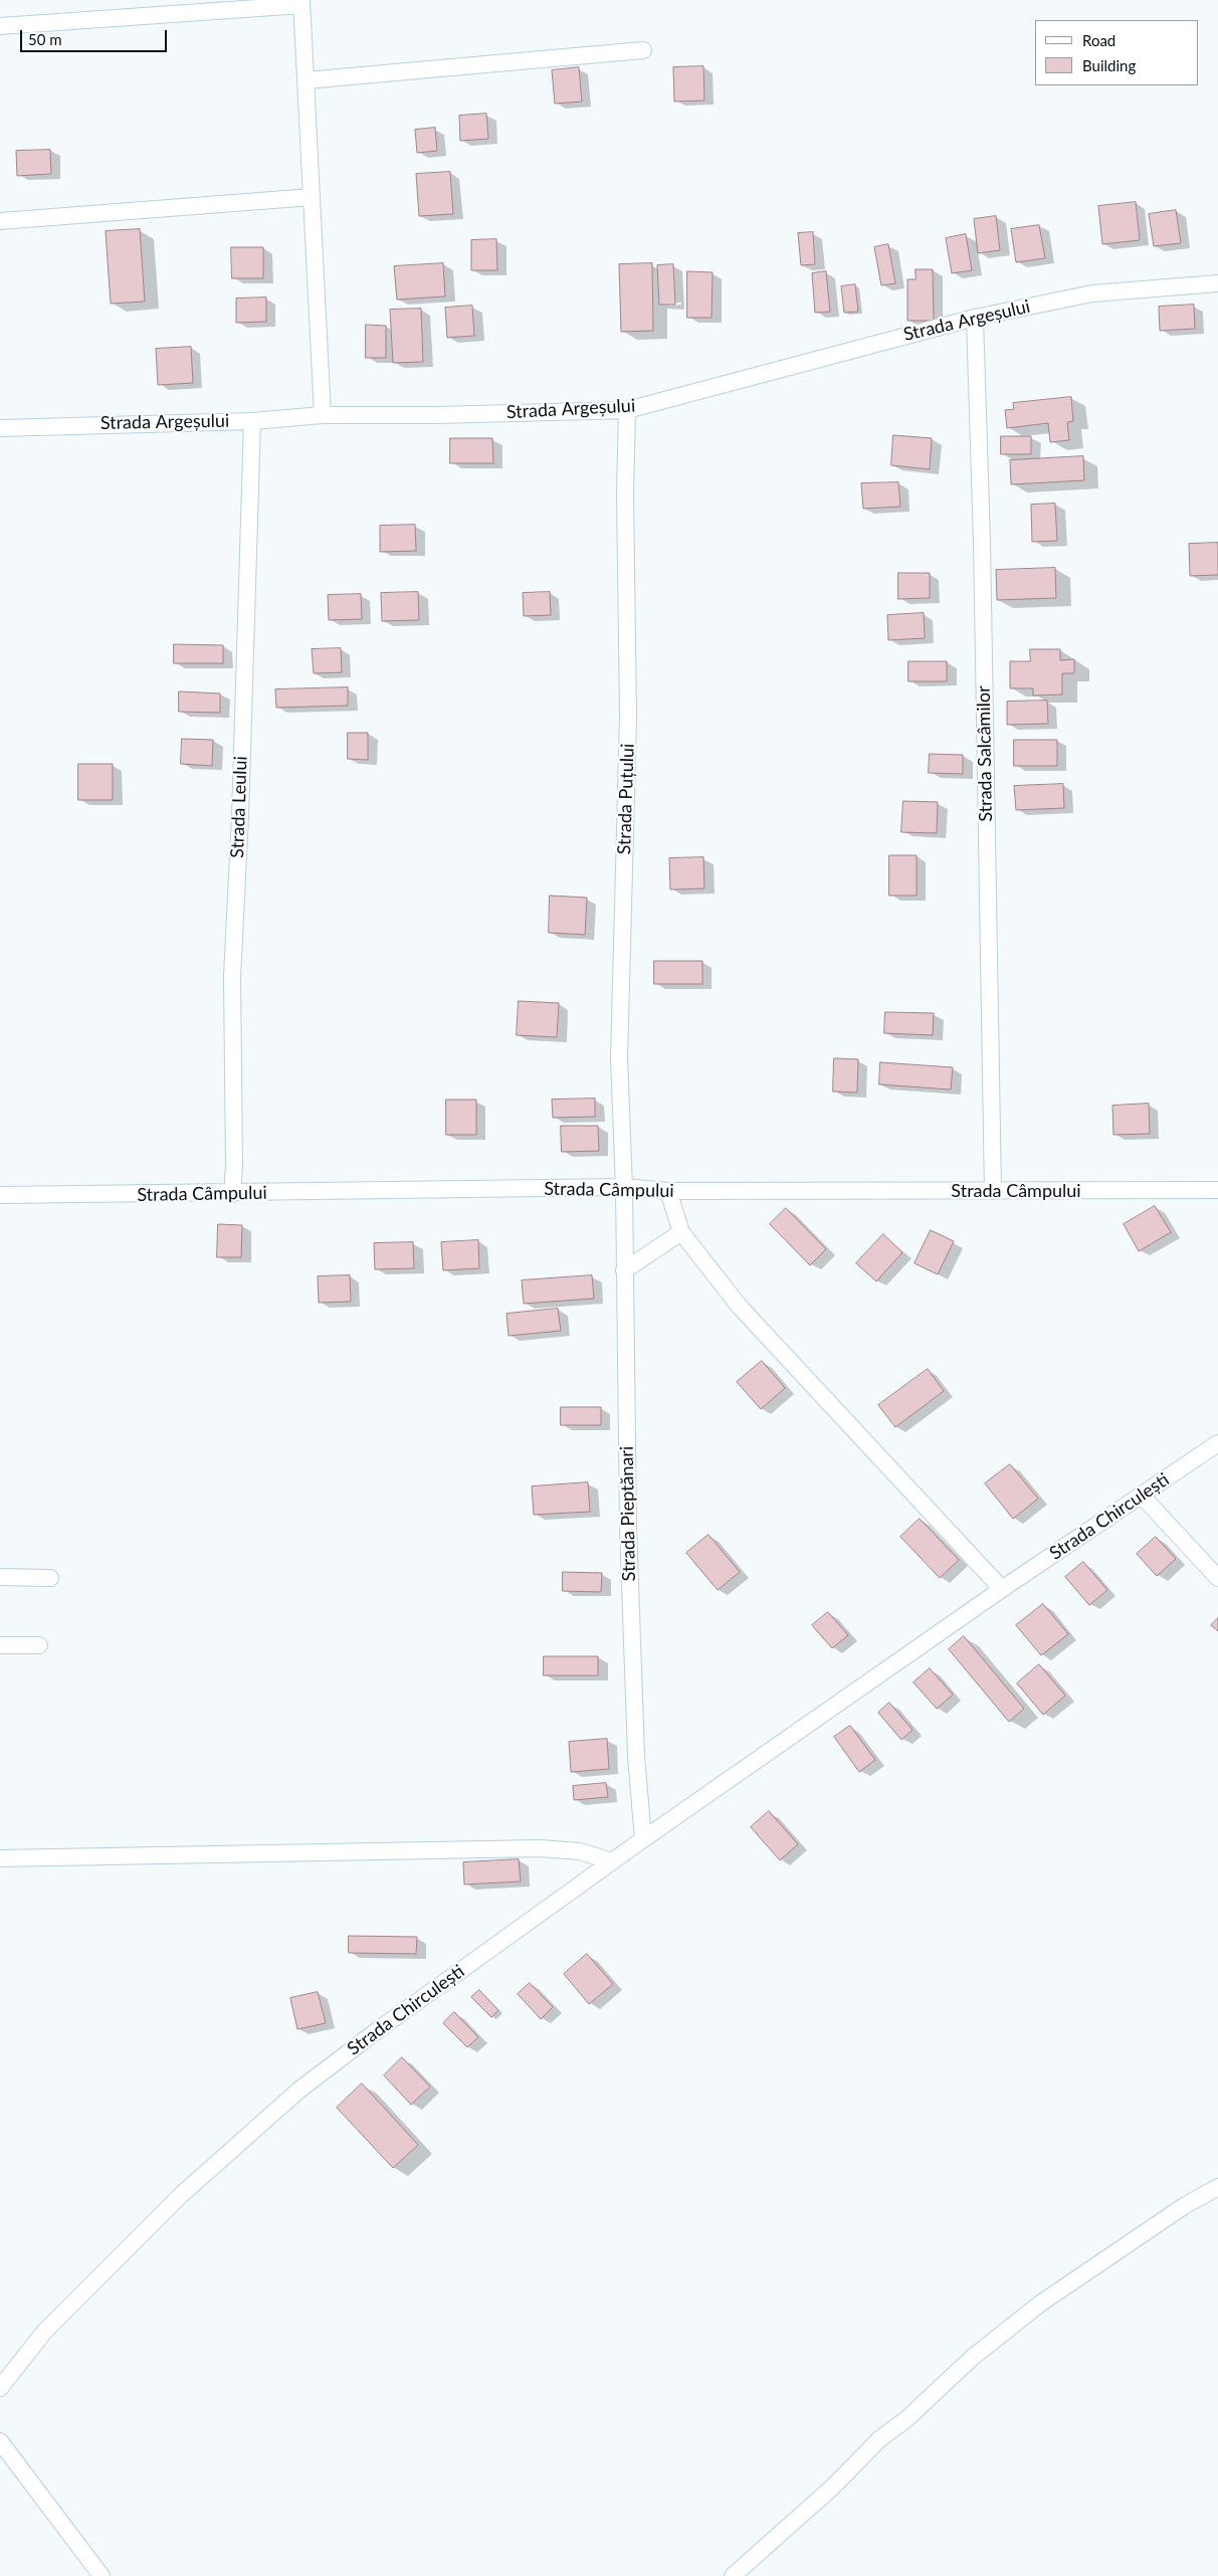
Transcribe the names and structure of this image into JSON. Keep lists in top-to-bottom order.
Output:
{
  "streets": {
    "street": [
      "Strada Argeșului",
      "Strada Salcâmilor",
      "Strada Puțului",
      "Strada Leului",
      "Strada Câmpului",
      "Strada Pieptănari",
      "Strada Chirculești"
    ]
  },
  "crossings": [
    ["Strada Argeșului", "Strada Salcâmilor"],
    ["Strada Argeșului", "Strada Puțului"],
    ["Strada Argeșului", "Strada Leului"],
    ["Strada Salcâmilor", "Strada Câmpului"],
    ["Strada Puțului", "Strada Câmpului"],
    ["Strada Puțului", "Strada Pieptănari"],
    ["Strada Leului", "Strada Câmpului"],
    ["Strada Câmpului", "Strada Pieptănari"],
    ["Strada Pieptănari", "Strada Chirculești"]
  ],
  "legend": ["Road", "Building"],
  "scale_bar": "50 m"
}
